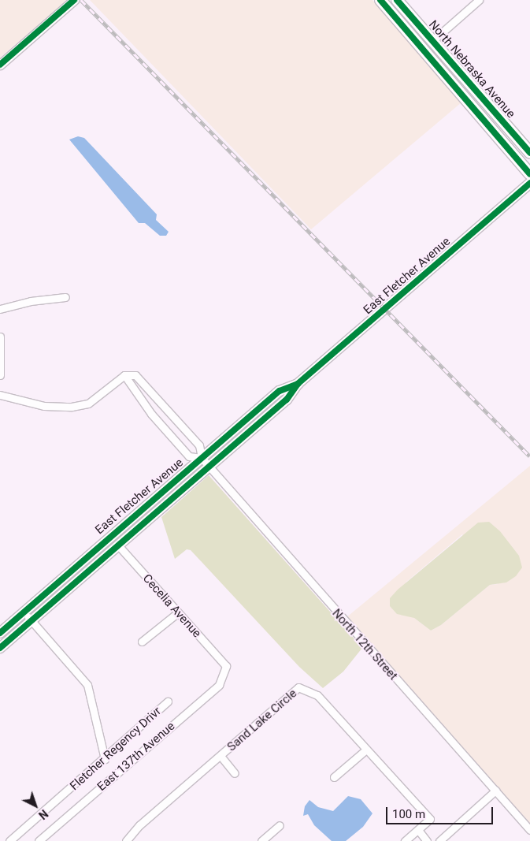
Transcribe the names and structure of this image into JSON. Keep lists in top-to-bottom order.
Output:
{
  "streets": {
    "main road": ["North Nebraska Avenue", "East Fletcher Avenue"],
    "street": [
      "Cecelia Avenue",
      "North 12th Street",
      "Sand Lake Circle",
      "Fletcher Regency Drivr",
      "East 137th Avenue"
    ]
  },
  "crossings": [
    ["East Fletcher Avenue", "Cecelia Avenue"],
    ["East Fletcher Avenue", "North 12th Street"],
    ["Cecelia Avenue", "East 137th Avenue"]
  ],
  "scale_bar": "100 m",
  "north": "bottom right"
}
